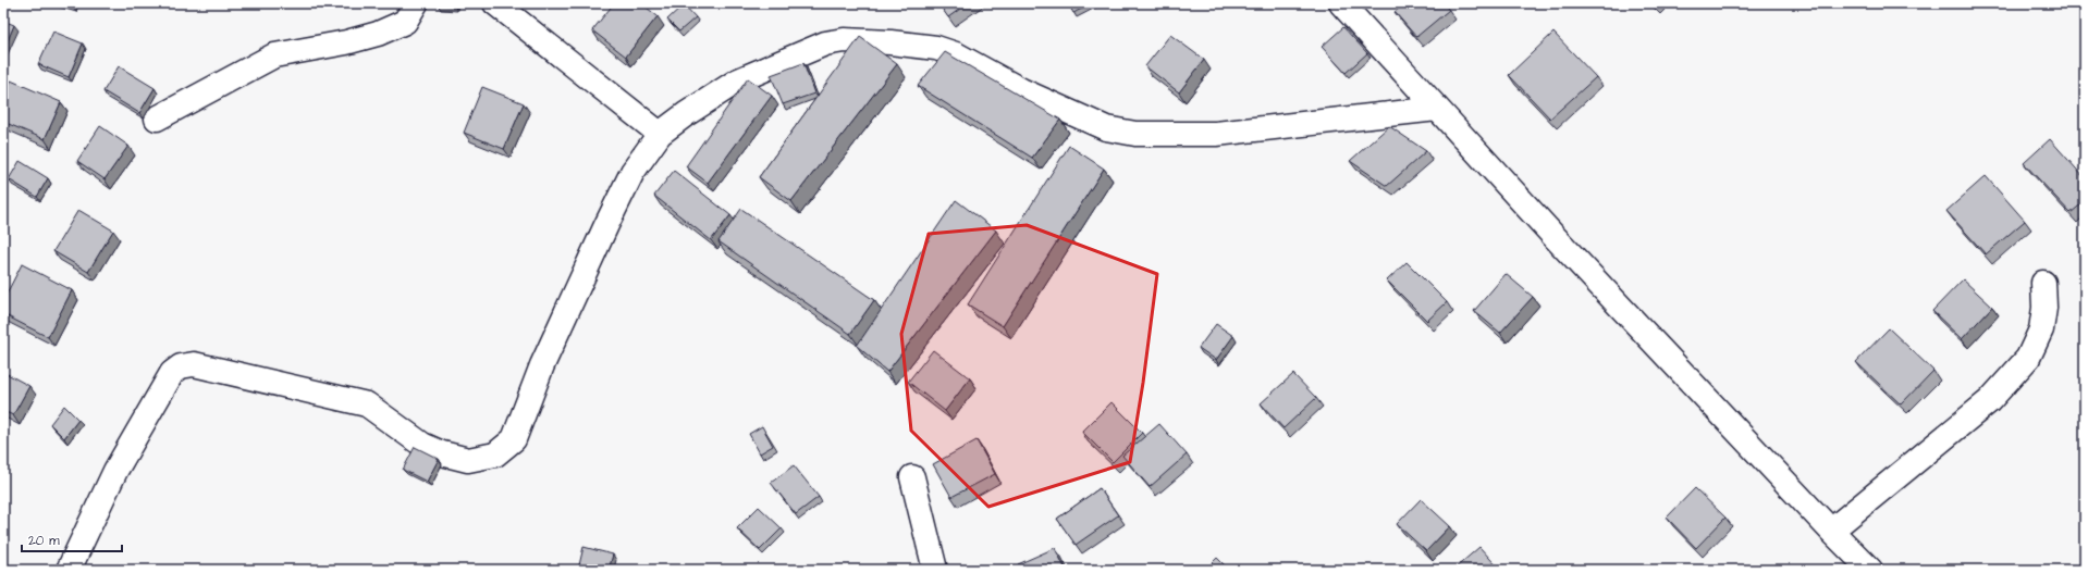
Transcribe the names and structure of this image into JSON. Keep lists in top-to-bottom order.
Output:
{
  "scale_bar": "20 m"
}
